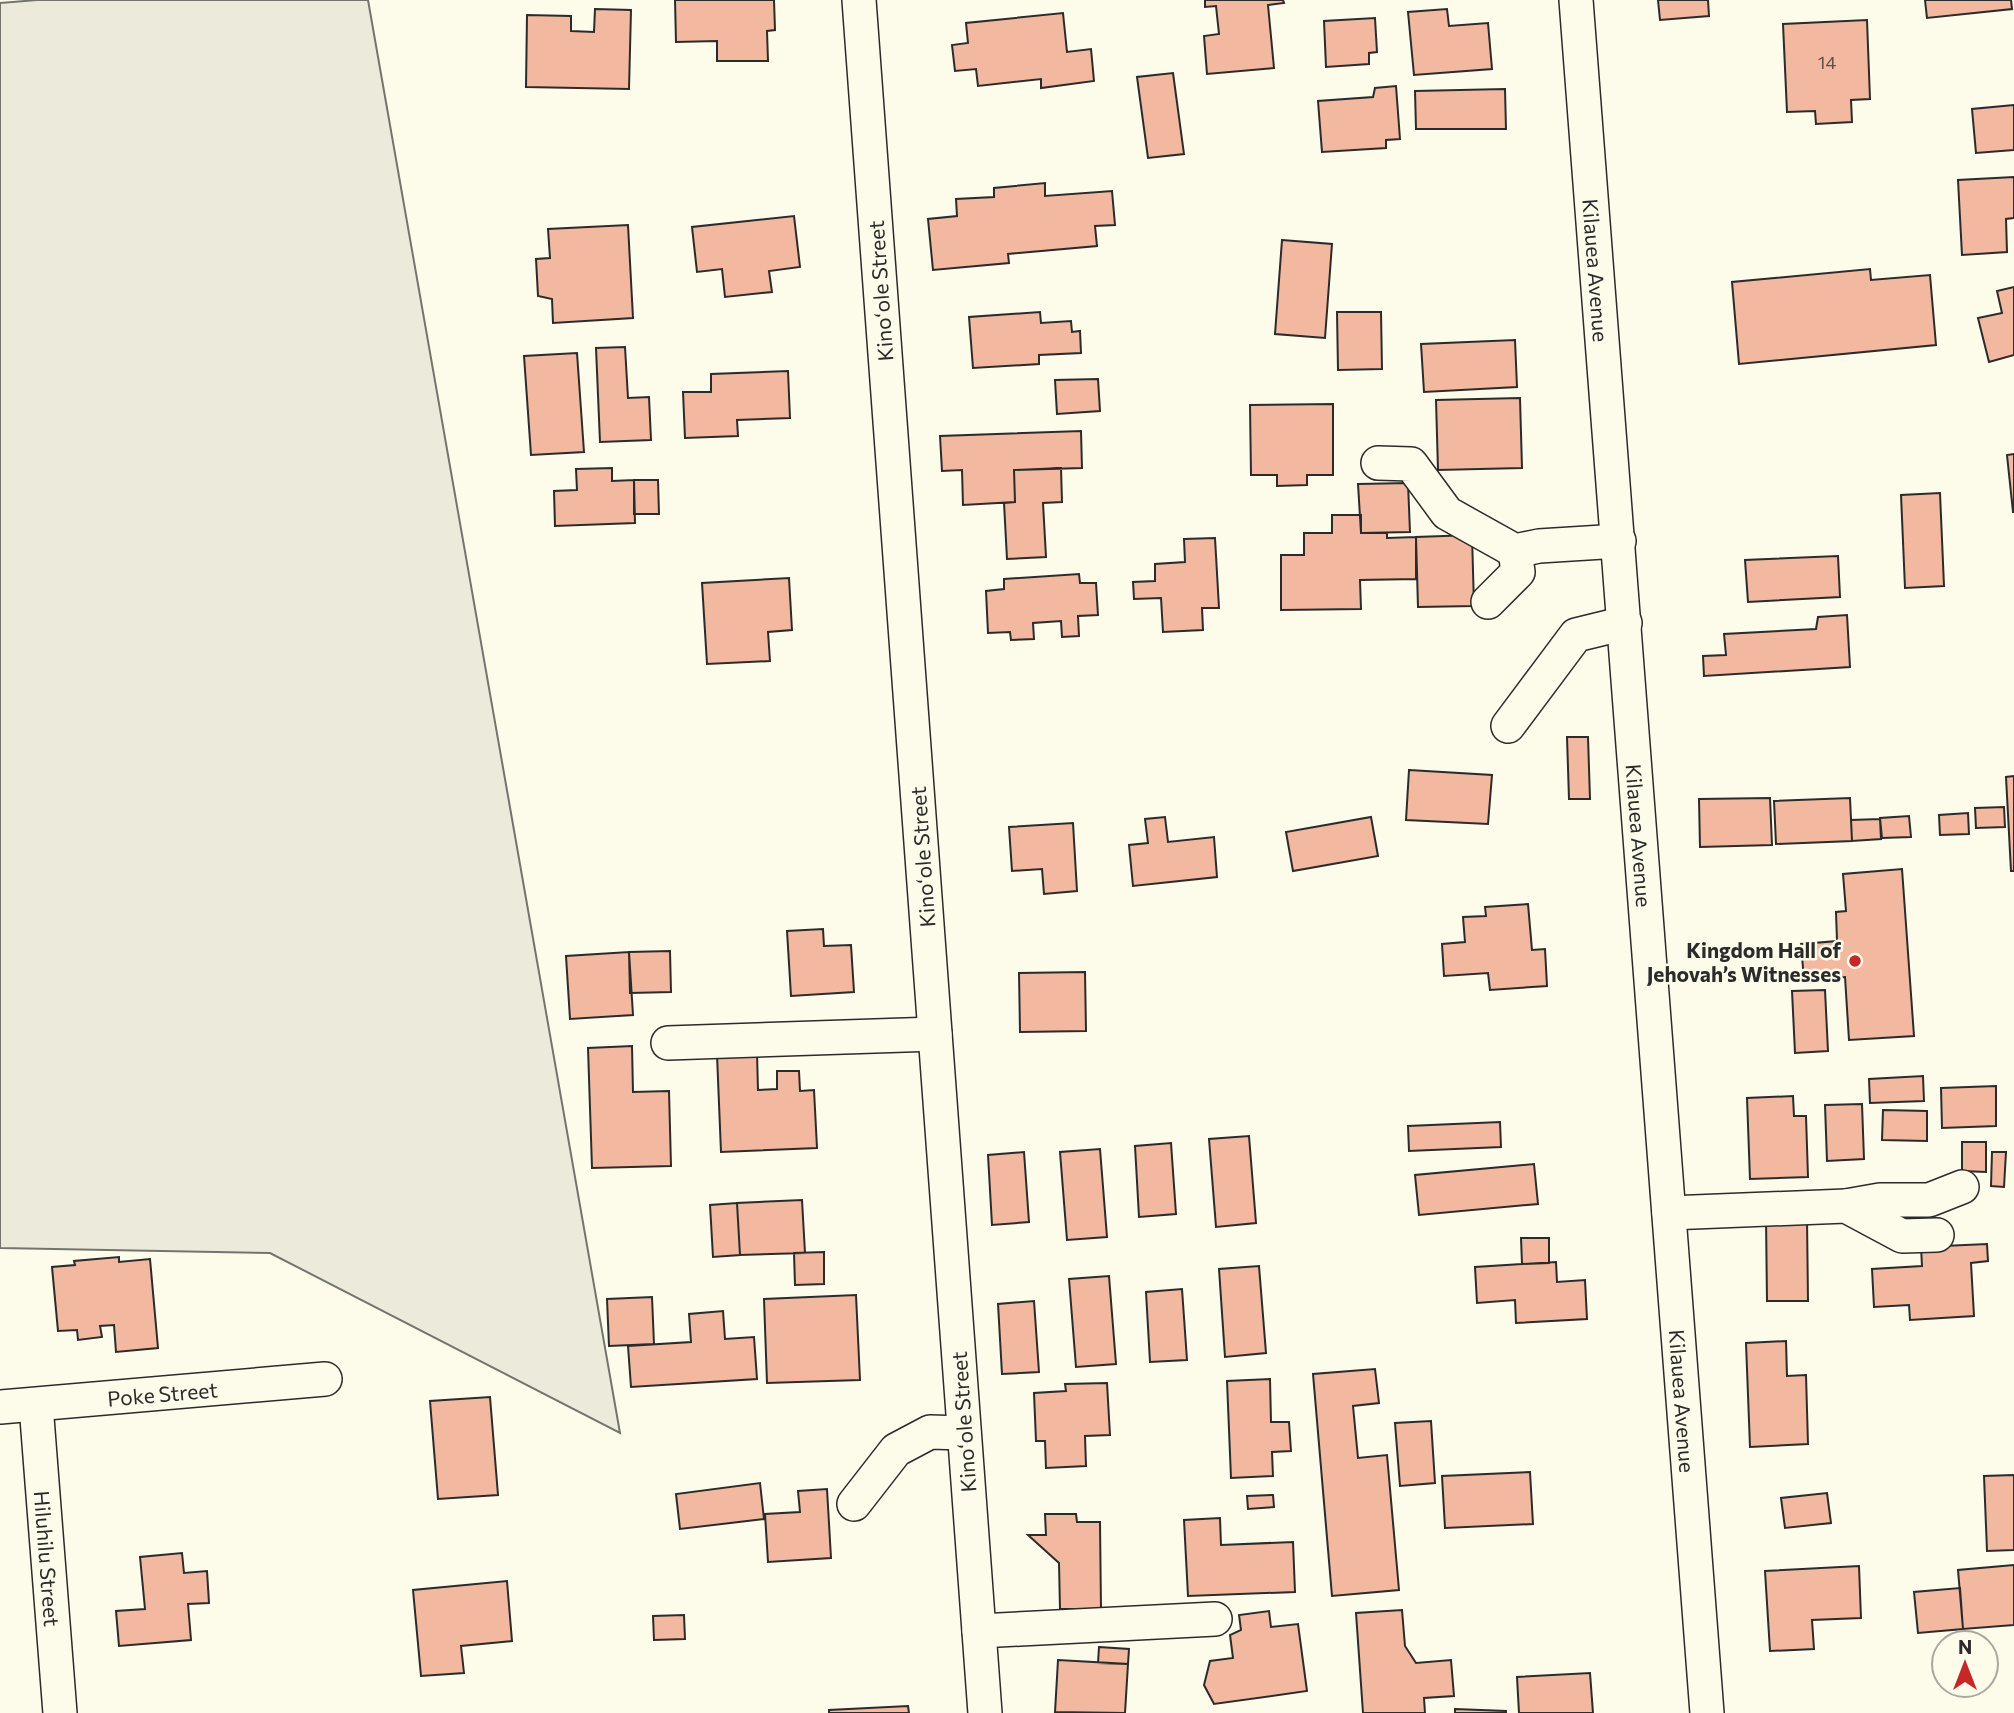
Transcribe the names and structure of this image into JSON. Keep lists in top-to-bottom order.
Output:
{
  "streets": {
    "street": [
      "Kilauea Avenue",
      "Kinoʻole Street",
      "Poke Street",
      "Hiluhilu Street"
    ]
  },
  "crossings": [
    ["Poke Street", "Hiluhilu Street"]
  ],
  "places": ["Kingdom Hall of Jehovah’s Witnesses"],
  "house_numbers": ["14"],
  "north": "top"
}
